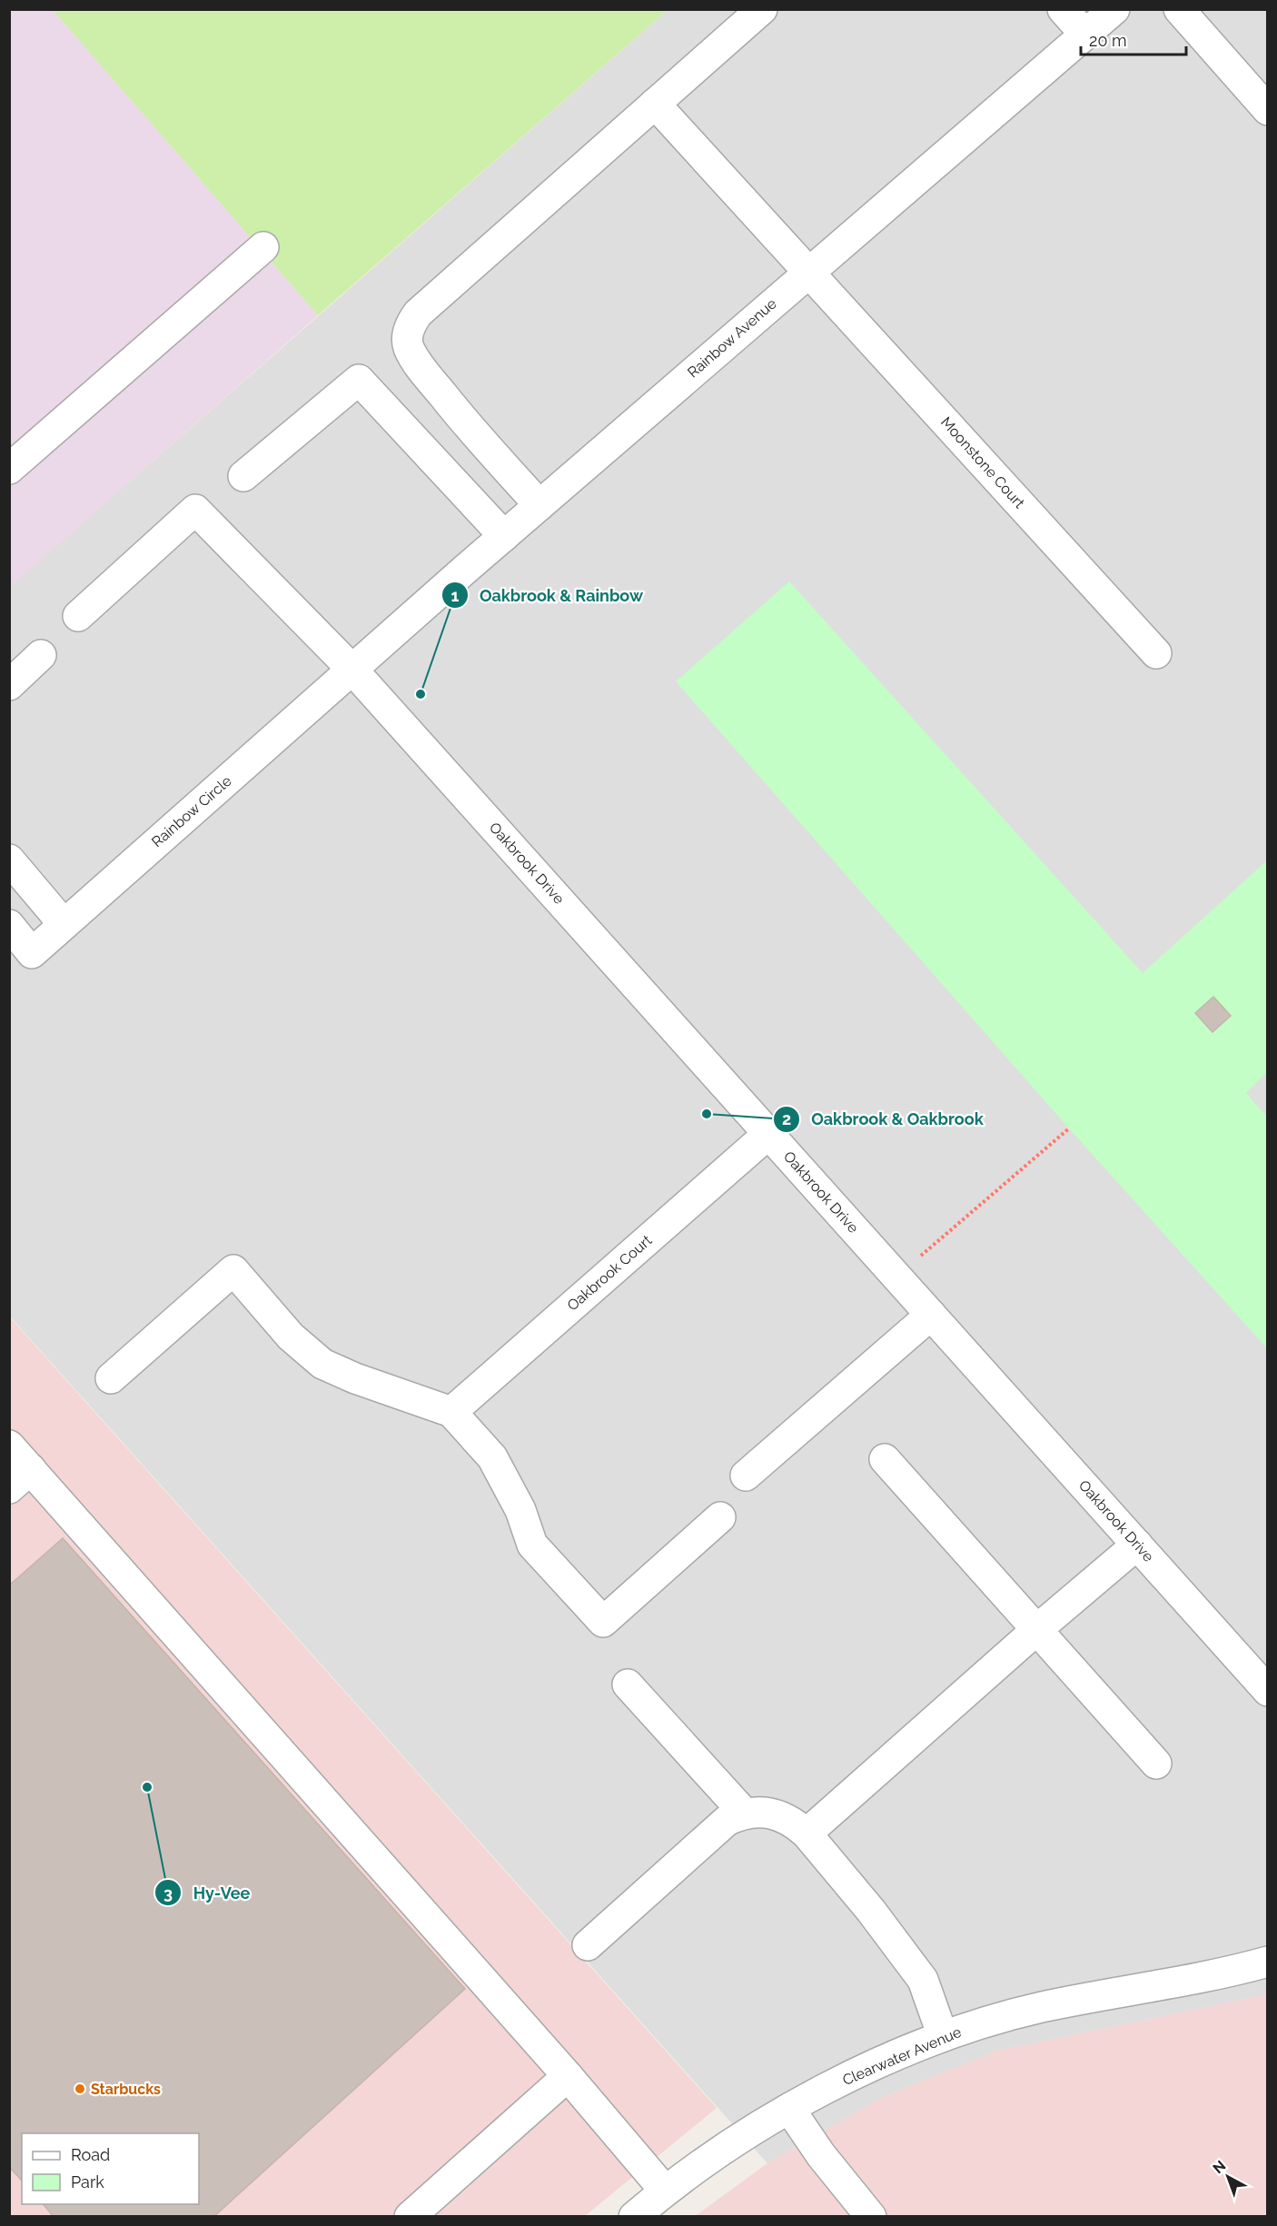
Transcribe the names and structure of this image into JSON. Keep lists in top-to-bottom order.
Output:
{
  "streets": {
    "street": [
      "Rainbow Avenue",
      "Moonstone Court",
      "Rainbow Circle",
      "Oakbrook Drive",
      "Oakbrook Court",
      "Clearwater Avenue"
    ]
  },
  "crossings": [
    ["Rainbow Avenue", "Moonstone Court"],
    ["Rainbow Avenue", "Rainbow Circle"],
    ["Rainbow Avenue", "Oakbrook Drive"],
    ["Rainbow Circle", "Oakbrook Drive"],
    ["Oakbrook Drive", "Oakbrook Court"]
  ],
  "places": [
    "Oakbrook & Rainbow",
    "Oakbrook & Oakbrook",
    "Hy-Vee",
    "Starbucks"
  ],
  "legend": ["Road", "Park"],
  "scale_bar": "20 m",
  "north": "top left"
}
